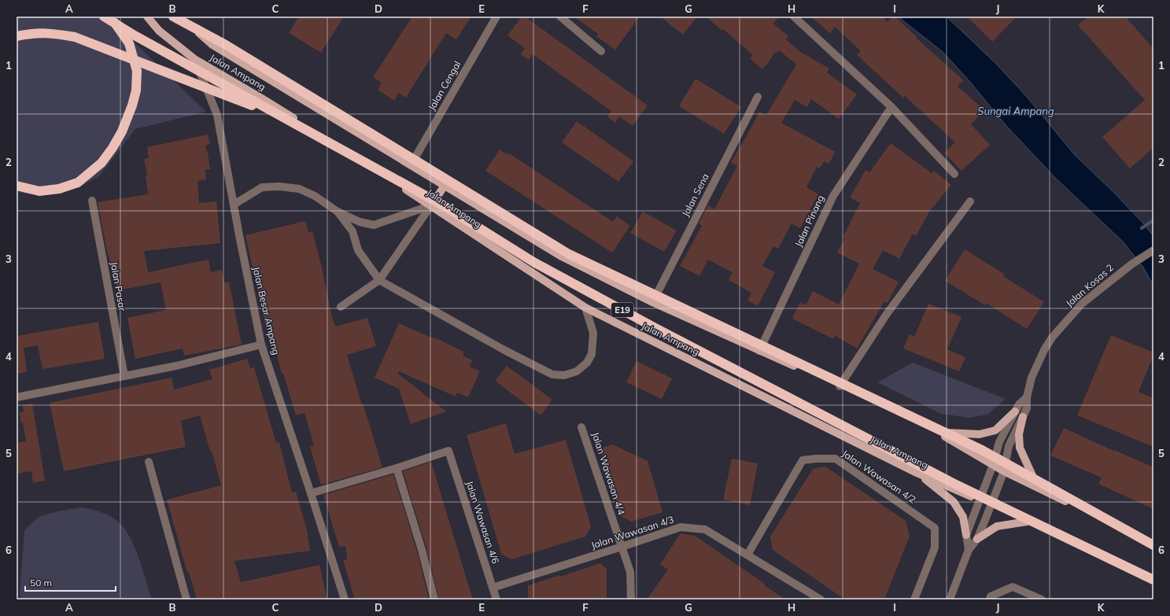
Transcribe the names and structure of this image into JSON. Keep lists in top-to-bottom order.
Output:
{
  "streets": {
    "highway": ["E19"],
    "main road": ["Jalan Ampang"],
    "street": [
      "Jalan Cengal",
      "Jalan Sena",
      "Jalan Pinang",
      "Jalan Kosas 2",
      "Jalan Pasar",
      "Jalan Besar Ampang",
      "Jalan Wawasan 4/4",
      "Jalan Wawasan 4/2",
      "Jalan Wawasan 4/6",
      "Jalan Wawasan 4/3"
    ]
  },
  "crossings": [
    ["Jalan Ampang", "Jalan Cengal"],
    ["Jalan Ampang", "Jalan Sena"],
    ["Jalan Ampang", "Jalan Pinang"],
    ["Jalan Ampang", "Jalan Kosas 2"],
    ["Jalan Ampang", "Jalan Besar Ampang"],
    ["Jalan Wawasan 4/4", "Jalan Wawasan 4/3"],
    ["Jalan Wawasan 4/2", "Jalan Wawasan 4/3"],
    ["Jalan Wawasan 4/6", "Jalan Wawasan 4/3"]
  ],
  "water": ["Sungai Ampang"],
  "scale_bar": "50 m",
  "grid": {
    "columns": [
      "A",
      "B",
      "C",
      "D",
      "E",
      "F",
      "G",
      "H",
      "I",
      "J",
      "K"
    ],
    "rows": [
      "1",
      "2",
      "3",
      "4",
      "5",
      "6"
    ]
  }
}
